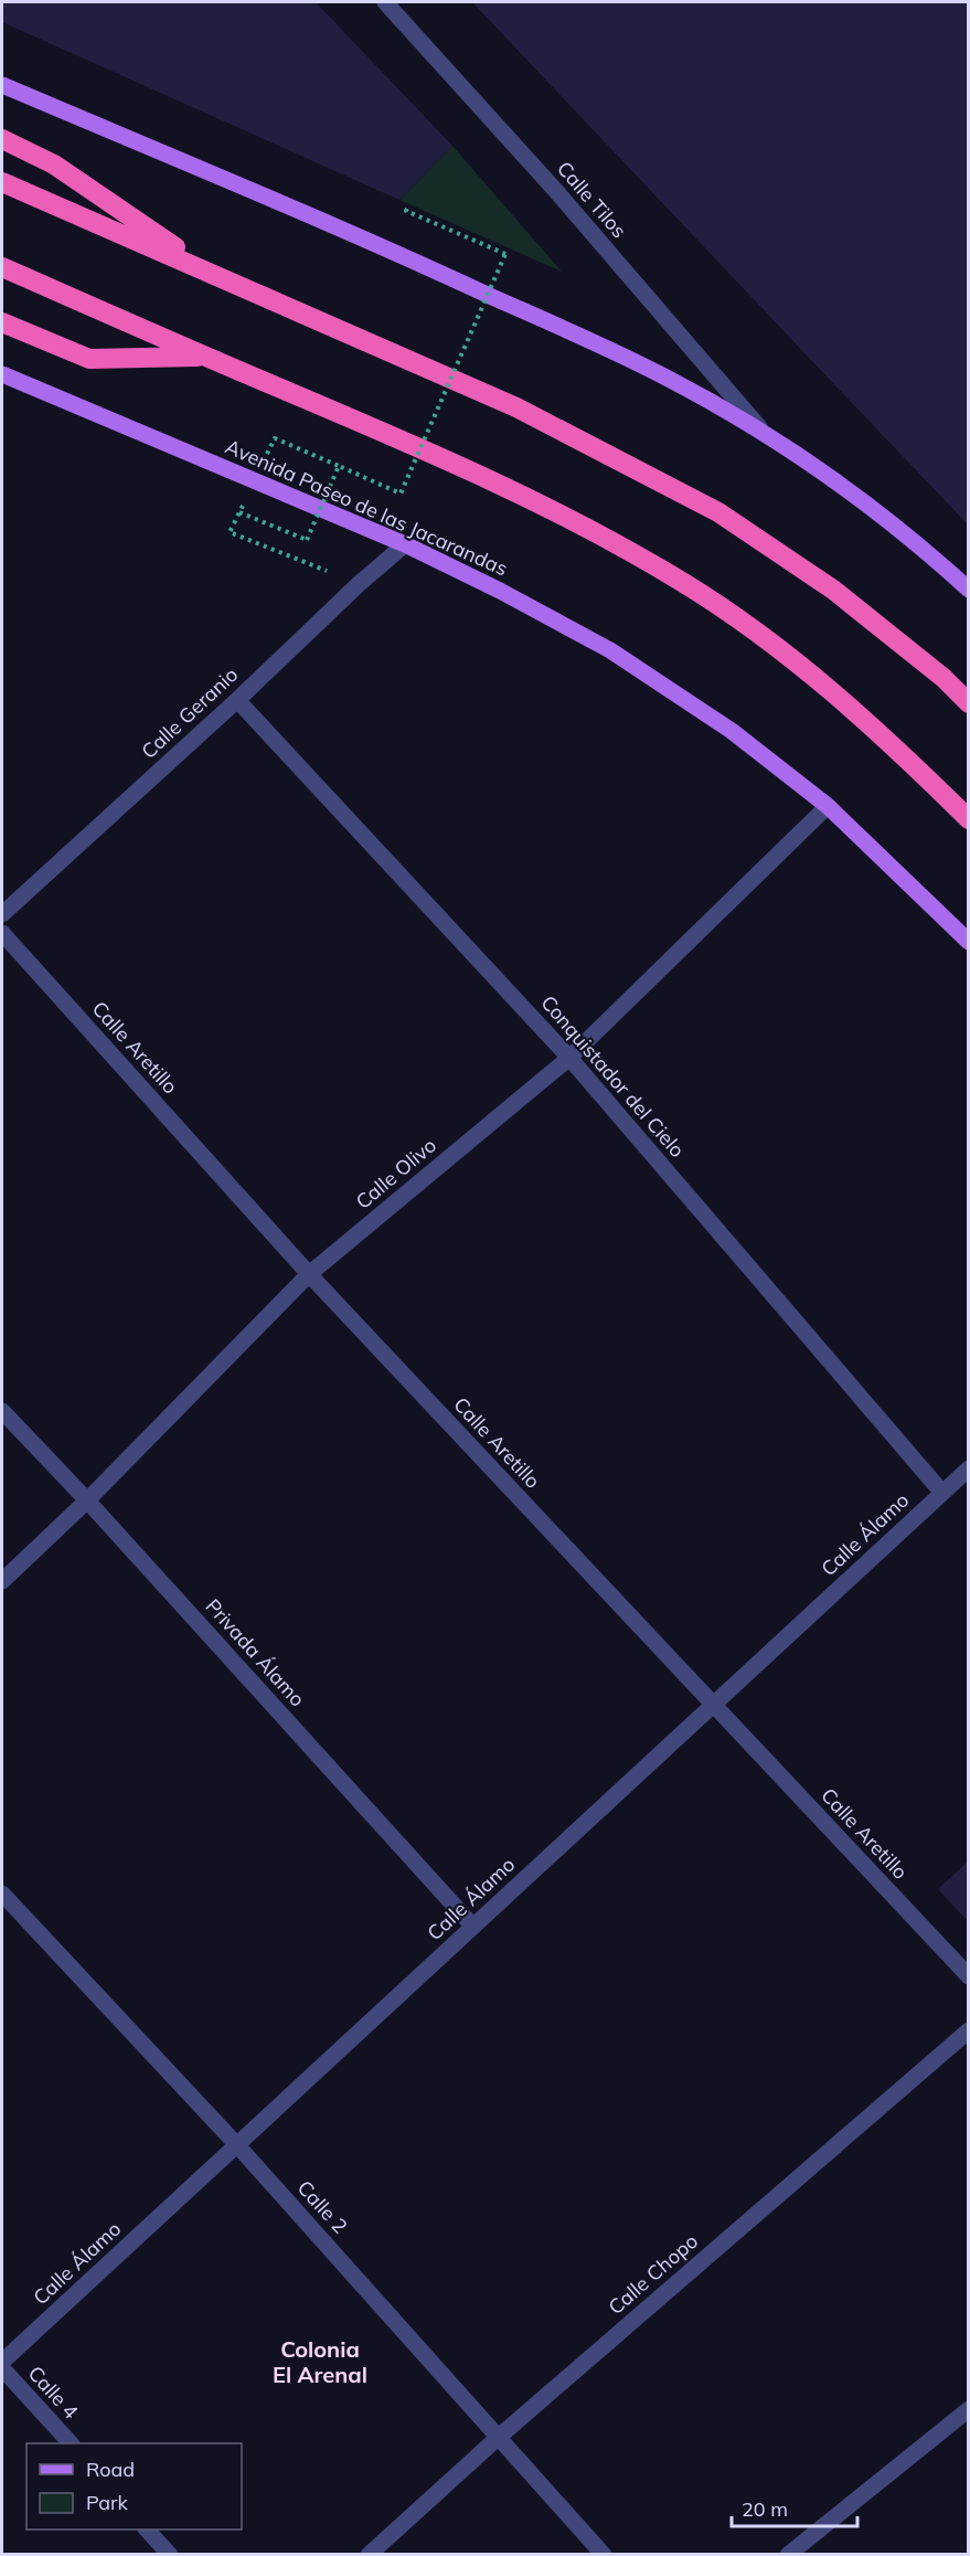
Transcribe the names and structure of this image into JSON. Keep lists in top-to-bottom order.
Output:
{
  "streets": {
    "main road": ["Avenida Paseo de las Jacarandas"],
    "street": [
      "Calle Tilos",
      "Calle Geranio",
      "Calle Aretillo",
      "Conquistador del Cielo",
      "Calle Olivo",
      "Calle Álamo",
      "Privada Álamo",
      "Calle 2",
      "Calle Chopo",
      "Calle 4"
    ]
  },
  "crossings": [
    ["Avenida Paseo de las Jacarandas", "Calle Geranio"],
    ["Avenida Paseo de las Jacarandas", "Calle Olivo"],
    ["Calle Geranio", "Conquistador del Cielo"],
    ["Calle Aretillo", "Calle Olivo"],
    ["Calle Aretillo", "Calle Álamo"],
    ["Conquistador del Cielo", "Calle Olivo"],
    ["Conquistador del Cielo", "Calle Álamo"],
    ["Calle Olivo", "Privada Álamo"],
    ["Calle Álamo", "Privada Álamo"],
    ["Calle Álamo", "Calle 2"],
    ["Calle 2", "Calle Chopo"]
  ],
  "districts": ["Colonia El Arenal"],
  "legend": ["Road", "Park"],
  "scale_bar": "20 m"
}
